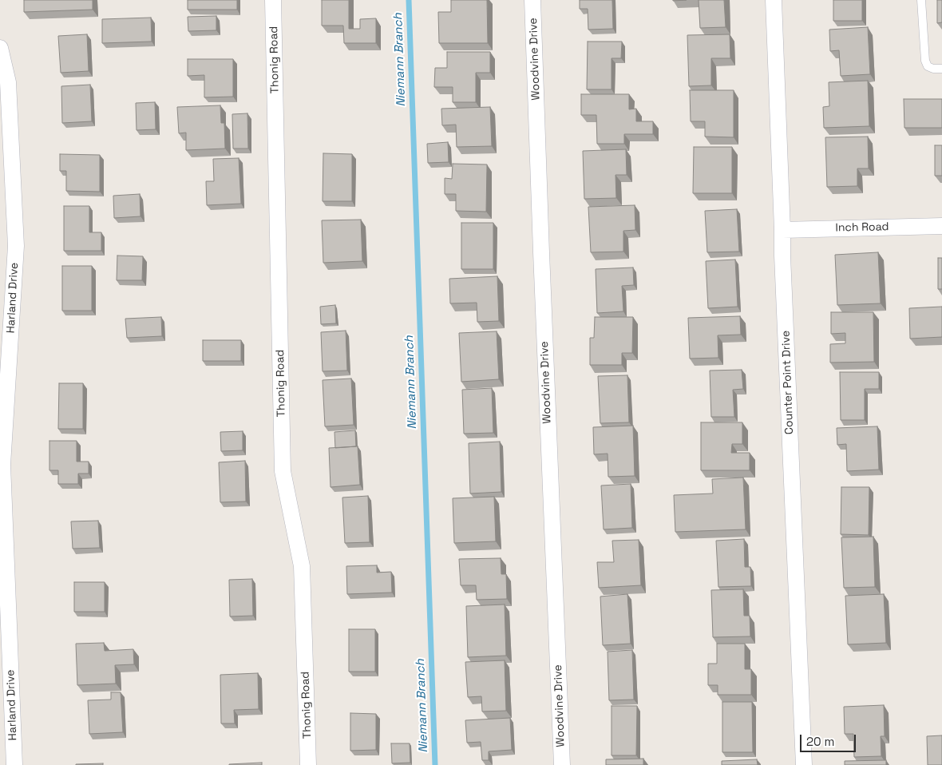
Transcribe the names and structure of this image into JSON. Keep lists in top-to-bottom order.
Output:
{
  "streets": {
    "street": [
      "Woodvine Drive",
      "Thonig Road",
      "Inch Road",
      "Harland Drive",
      "Counter Point Drive"
    ]
  },
  "crossings": [
    ["Inch Road", "Counter Point Drive"]
  ],
  "water": ["Niemann Branch"],
  "scale_bar": "20 m"
}
